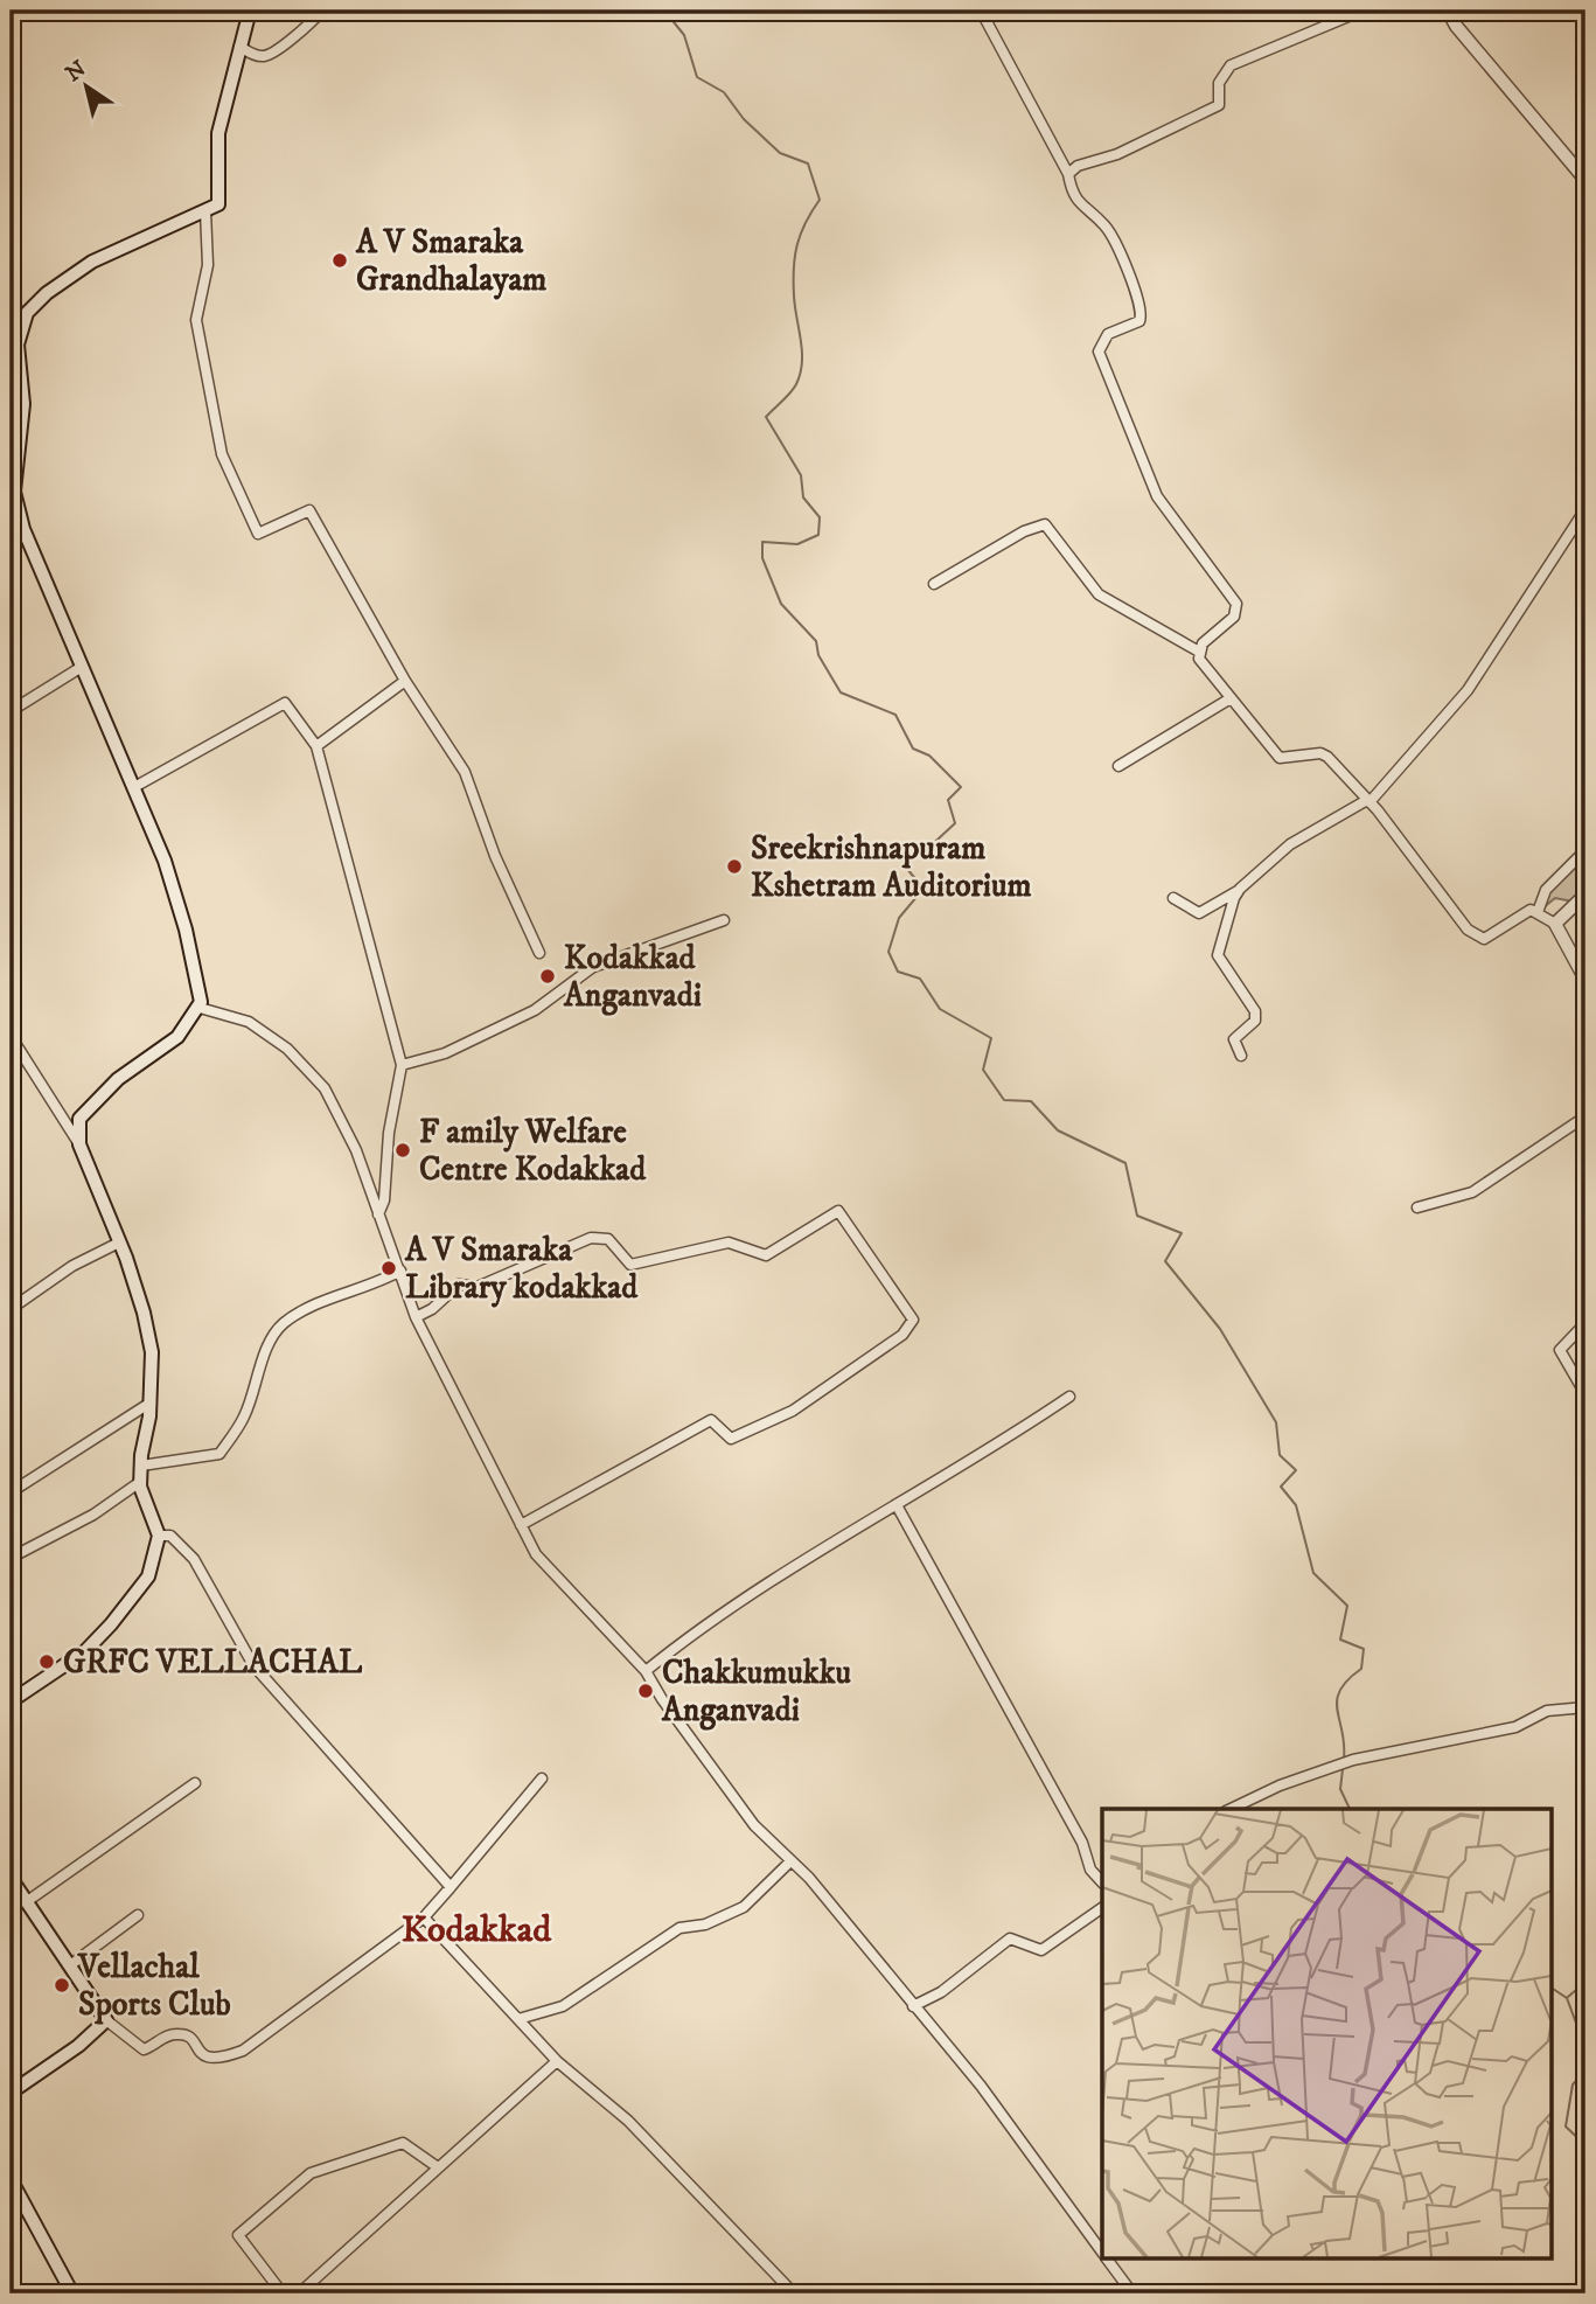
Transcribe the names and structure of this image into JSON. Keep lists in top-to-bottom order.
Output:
{
  "districts": ["Kodakkad"],
  "places": [
    "A V Smaraka Grandhalayam",
    "Sreekrishnapuram Kshetram Auditorium",
    "Kodakkad Anganvadi",
    "F amily Welfare Centre Kodakkad",
    "A V Smaraka Library kodakkad",
    "GRFC VELLACHAL",
    "Chakkumukku Anganvadi",
    "Vellachal Sports Club"
  ],
  "north": "top left"
}
